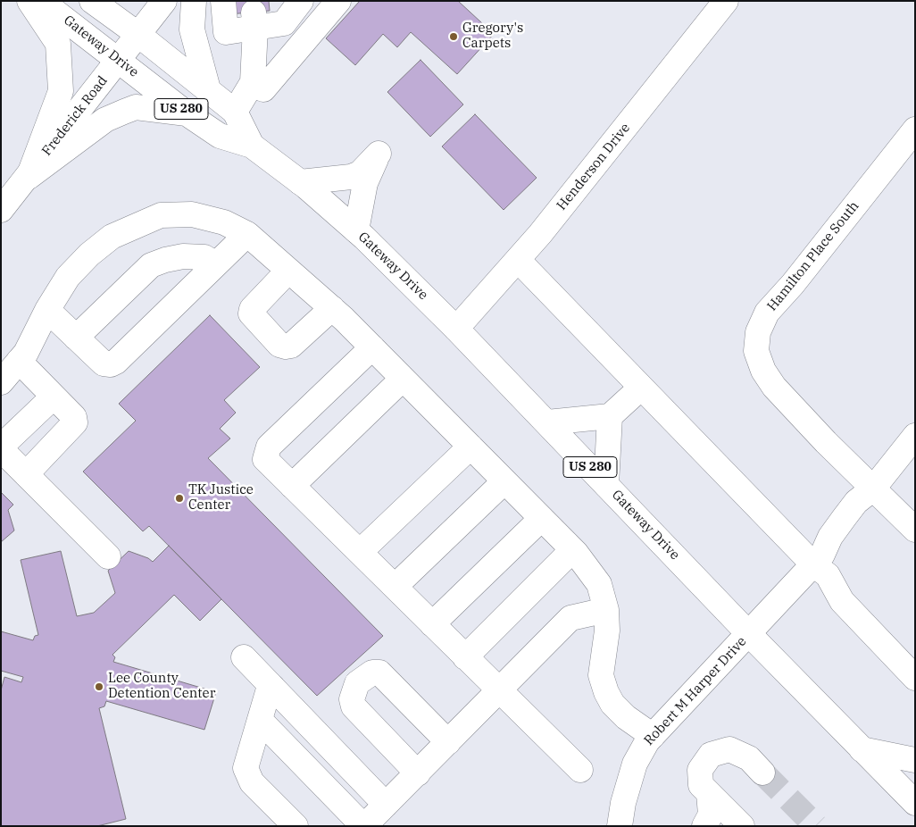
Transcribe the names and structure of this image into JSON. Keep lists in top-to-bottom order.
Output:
{
  "streets": {
    "main road": [
      "Gateway Drive",
      "US 280",
      "Frederick Road",
      "Henderson Drive",
      "Hamilton Place South",
      "Robert M Harper Drive"
    ]
  },
  "crossings": [
    ["Gateway Drive", "Frederick Road"],
    ["Gateway Drive", "Henderson Drive"],
    ["Gateway Drive", "Robert M Harper Drive"],
    ["Hamilton Place South", "Robert M Harper Drive"]
  ],
  "places": ["Gregory's Carpets", "TK Justice Center", "Lee County Detention Center"]
}
